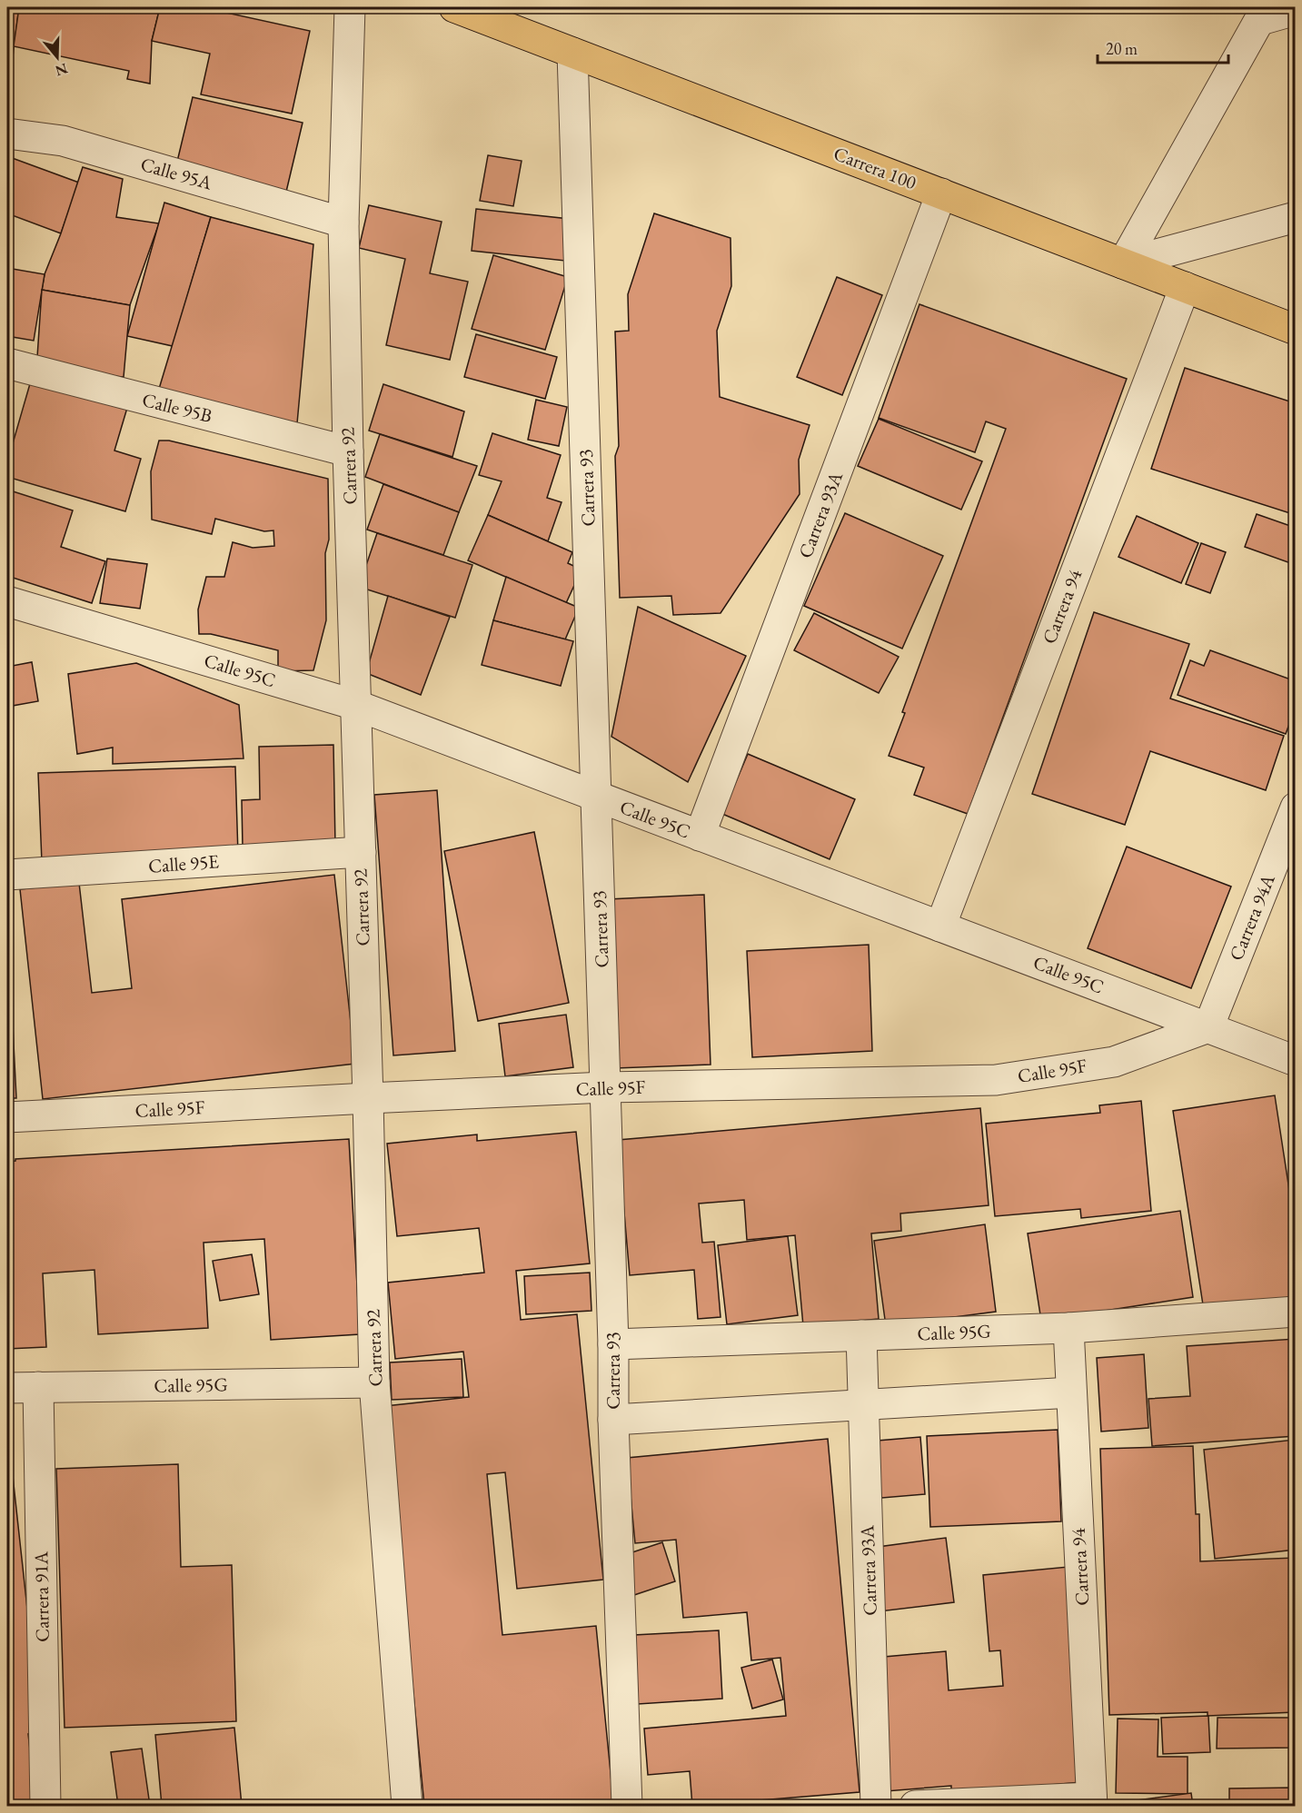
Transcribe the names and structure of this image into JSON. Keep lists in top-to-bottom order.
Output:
{
  "streets": {
    "highway": ["Carrera 100"],
    "street": [
      "Calle 95A",
      "Calle 95B",
      "Carrera 92",
      "Carrera 93",
      "Carrera 93A",
      "Carrera 94",
      "Calle 95C",
      "Calle 95E",
      "Carrera 94A",
      "Calle 95F",
      "Calle 95G",
      "Carrera 91A"
    ]
  },
  "crossings": [
    ["Carrera 100", "Carrera 93"],
    ["Carrera 100", "Carrera 93A"],
    ["Carrera 100", "Carrera 94"],
    ["Calle 95A", "Carrera 92"],
    ["Calle 95B", "Carrera 92"],
    ["Carrera 92", "Calle 95C"],
    ["Carrera 92", "Calle 95E"],
    ["Carrera 92", "Calle 95F"],
    ["Carrera 92", "Calle 95G"],
    ["Carrera 93", "Calle 95C"],
    ["Carrera 93", "Calle 95F"],
    ["Carrera 93", "Calle 95G"],
    ["Carrera 93A", "Calle 95C"],
    ["Carrera 93A", "Calle 95G"],
    ["Carrera 94", "Calle 95C"],
    ["Carrera 94", "Calle 95G"],
    ["Calle 95C", "Carrera 94A"],
    ["Calle 95C", "Calle 95F"],
    ["Carrera 94A", "Calle 95F"],
    ["Calle 95G", "Carrera 91A"]
  ],
  "scale_bar": "20 m",
  "north": "bottom"
}
